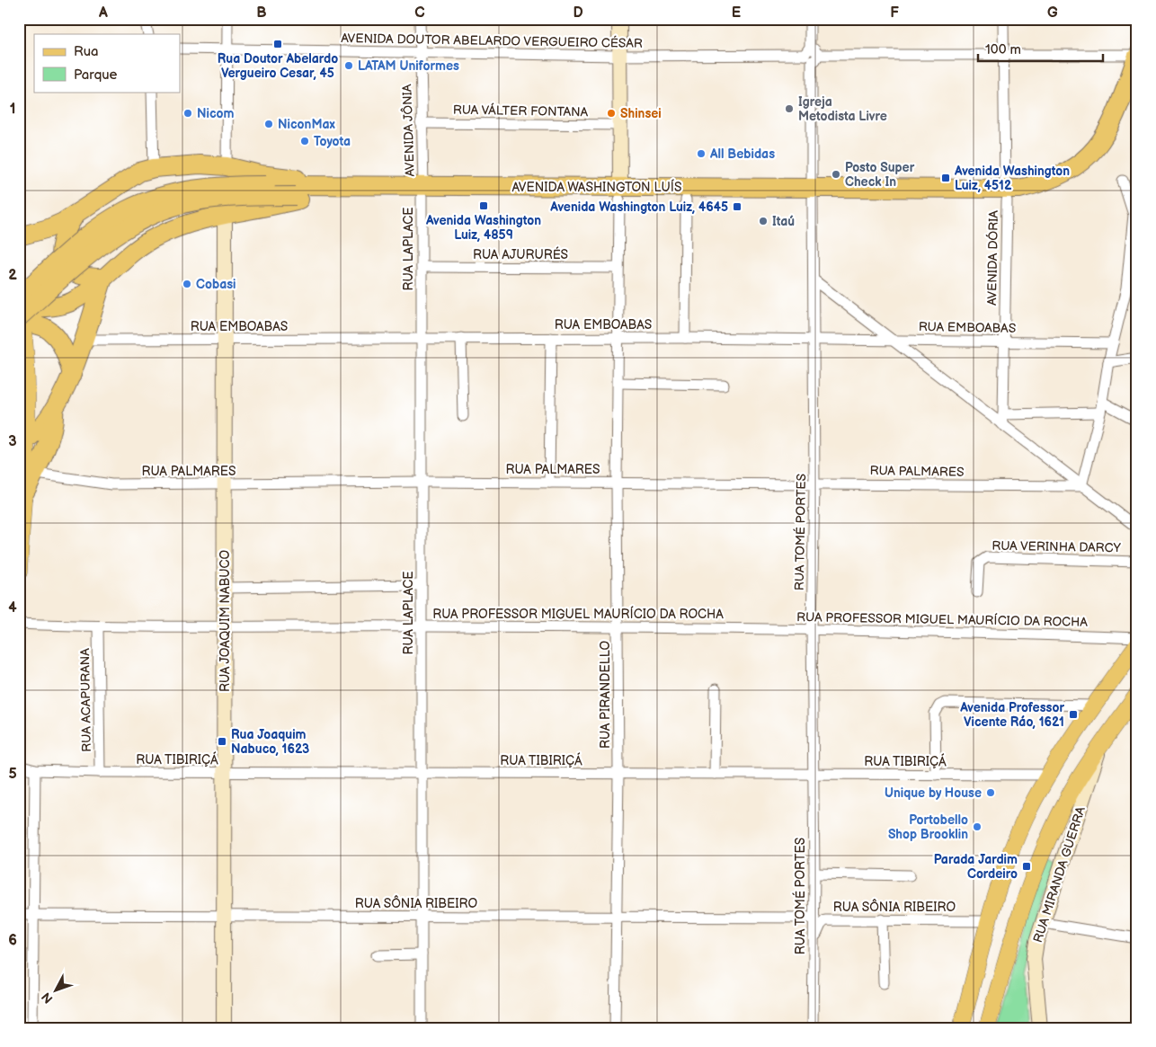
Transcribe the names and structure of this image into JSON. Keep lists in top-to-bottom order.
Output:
{
  "streets": {
    "highway": ["AVENIDA WASHINGTON LUÍS"],
    "street": [
      "AVENIDA DOUTOR ABELARDO VERGUEIRO CÉSAR",
      "RUA VÁLTER FONTANA",
      "AVENIDA JÔNIA",
      "RUA LAPLACE",
      "RUA AJURURÉS",
      "AVENIDA DÓRIA",
      "RUA EMBOABAS",
      "RUA PALMARES",
      "RUA TOMÉ PORTES",
      "RUA VERINHA DARCY",
      "RUA PROFESSOR MIGUEL MAURÍCIO DA ROCHA",
      "RUA JOAQUIM NABUCO",
      "RUA PIRANDELLO",
      "RUA ACAPURANA",
      "RUA TIBIRIÇÁ",
      "RUA MIRANDA GUERRA",
      "RUA SÔNIA RIBEIRO"
    ]
  },
  "crossings": [
    ["AVENIDA DOUTOR ABELARDO VERGUEIRO CÉSAR", "AVENIDA JÔNIA"],
    ["AVENIDA DOUTOR ABELARDO VERGUEIRO CÉSAR", "AVENIDA WASHINGTON LUÍS"],
    ["AVENIDA DOUTOR ABELARDO VERGUEIRO CÉSAR", "AVENIDA DÓRIA"],
    ["AVENIDA DOUTOR ABELARDO VERGUEIRO CÉSAR", "RUA TOMÉ PORTES"],
    ["RUA VÁLTER FONTANA", "AVENIDA JÔNIA"],
    ["AVENIDA JÔNIA", "AVENIDA WASHINGTON LUÍS"],
    ["AVENIDA JÔNIA", "RUA LAPLACE"],
    ["AVENIDA WASHINGTON LUÍS", "RUA LAPLACE"],
    ["AVENIDA WASHINGTON LUÍS", "AVENIDA DÓRIA"],
    ["AVENIDA WASHINGTON LUÍS", "RUA TOMÉ PORTES"],
    ["AVENIDA WASHINGTON LUÍS", "RUA PIRANDELLO"],
    ["RUA LAPLACE", "RUA AJURURÉS"],
    ["RUA LAPLACE", "RUA EMBOABAS"],
    ["RUA LAPLACE", "RUA PALMARES"],
    ["RUA LAPLACE", "RUA PROFESSOR MIGUEL MAURÍCIO DA ROCHA"],
    ["RUA LAPLACE", "RUA TIBIRIÇÁ"],
    ["RUA LAPLACE", "RUA SÔNIA RIBEIRO"],
    ["RUA AJURURÉS", "RUA PIRANDELLO"],
    ["AVENIDA DÓRIA", "RUA EMBOABAS"],
    ["RUA EMBOABAS", "RUA TOMÉ PORTES"],
    ["RUA EMBOABAS", "RUA JOAQUIM NABUCO"],
    ["RUA EMBOABAS", "RUA PIRANDELLO"],
    ["RUA PALMARES", "RUA TOMÉ PORTES"],
    ["RUA PALMARES", "RUA JOAQUIM NABUCO"],
    ["RUA PALMARES", "RUA PIRANDELLO"],
    ["RUA TOMÉ PORTES", "RUA PROFESSOR MIGUEL MAURÍCIO DA ROCHA"],
    ["RUA TOMÉ PORTES", "RUA TIBIRIÇÁ"],
    ["RUA TOMÉ PORTES", "RUA SÔNIA RIBEIRO"],
    ["RUA PROFESSOR MIGUEL MAURÍCIO DA ROCHA", "RUA JOAQUIM NABUCO"],
    ["RUA PROFESSOR MIGUEL MAURÍCIO DA ROCHA", "RUA PIRANDELLO"],
    ["RUA PROFESSOR MIGUEL MAURÍCIO DA ROCHA", "RUA ACAPURANA"],
    ["RUA JOAQUIM NABUCO", "RUA TIBIRIÇÁ"],
    ["RUA JOAQUIM NABUCO", "RUA SÔNIA RIBEIRO"],
    ["RUA PIRANDELLO", "RUA TIBIRIÇÁ"],
    ["RUA PIRANDELLO", "RUA SÔNIA RIBEIRO"],
    ["RUA ACAPURANA", "RUA TIBIRIÇÁ"]
  ],
  "places": {
    "transit": [
      "Rua Doutor Abelardo Vergueiro Cesar, 45",
      "Avenida Washington Luiz, 4512",
      "Avenida Washington Luiz, 4859",
      "Avenida Washington Luiz, 4645",
      "Avenida Professor Vicente Ráo, 1621",
      "Rua Joaquim Nabuco, 1623",
      "Parada Jardim Cordeiro"
    ],
    "other": [
      "LATAM Uniformes",
      "Igreja Metodista Livre",
      "Nicom",
      "Shinsei",
      "NiconMax",
      "Toyota",
      "All Bebidas",
      "Posto Super Check In",
      "Itaú",
      "Cobasi",
      "Unique by House",
      "Portobello Shop Brooklin"
    ]
  },
  "legend": ["Rua", "Parque"],
  "scale_bar": "100 m",
  "north": "bottom left",
  "grid": {
    "columns": [
      "A",
      "B",
      "C",
      "D",
      "E",
      "F",
      "G"
    ],
    "rows": [
      "1",
      "2",
      "3",
      "4",
      "5",
      "6"
    ]
  }
}
